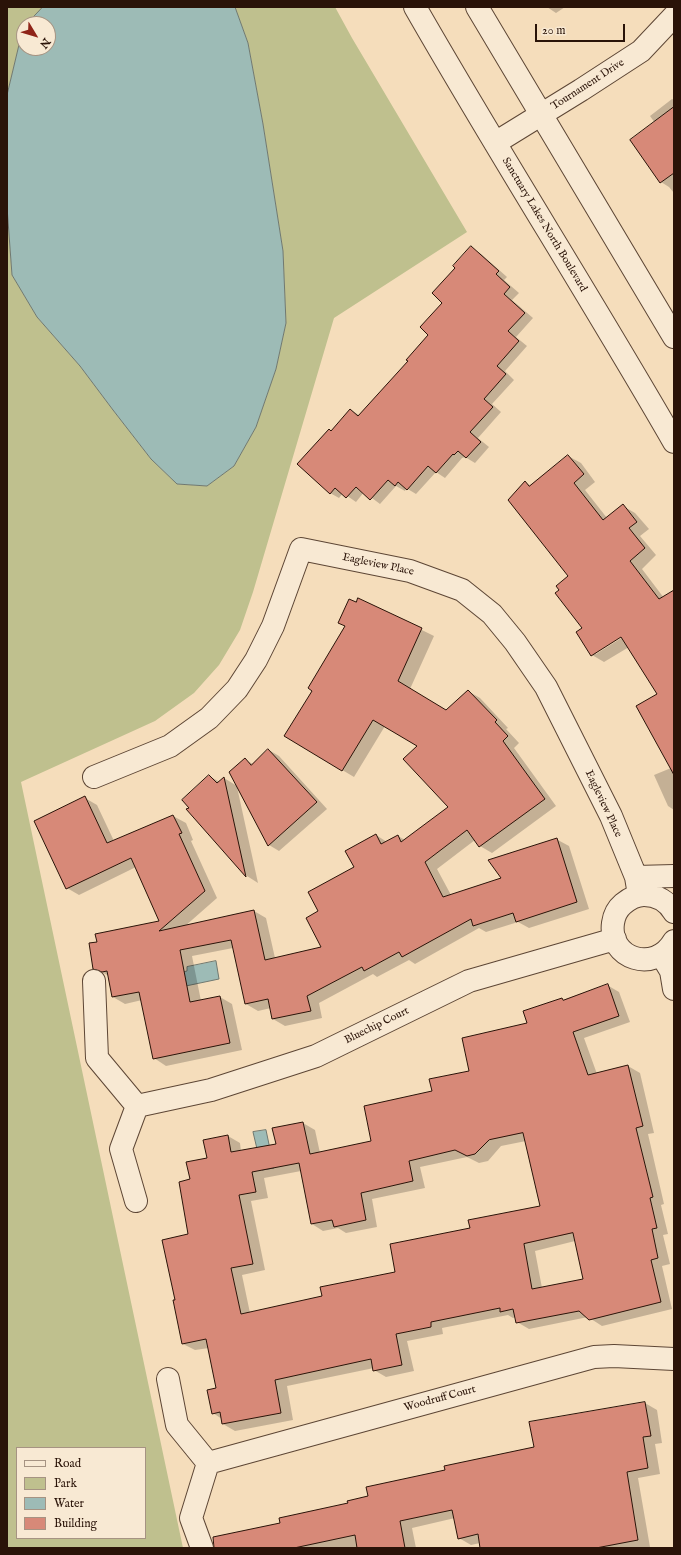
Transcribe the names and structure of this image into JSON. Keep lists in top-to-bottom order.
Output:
{
  "streets": {
    "street": [
      "Tournament Drive",
      "Sanctuary Lakes North Boulevard",
      "Eagleview Place",
      "Bluechip Court",
      "Woodruff Court"
    ]
  },
  "crossings": [
    ["Tournament Drive", "Sanctuary Lakes North Boulevard"]
  ],
  "legend": [
    "Road",
    "Park",
    "Water",
    "Building"
  ],
  "scale_bar": "20 m",
  "north": "bottom right"
}
